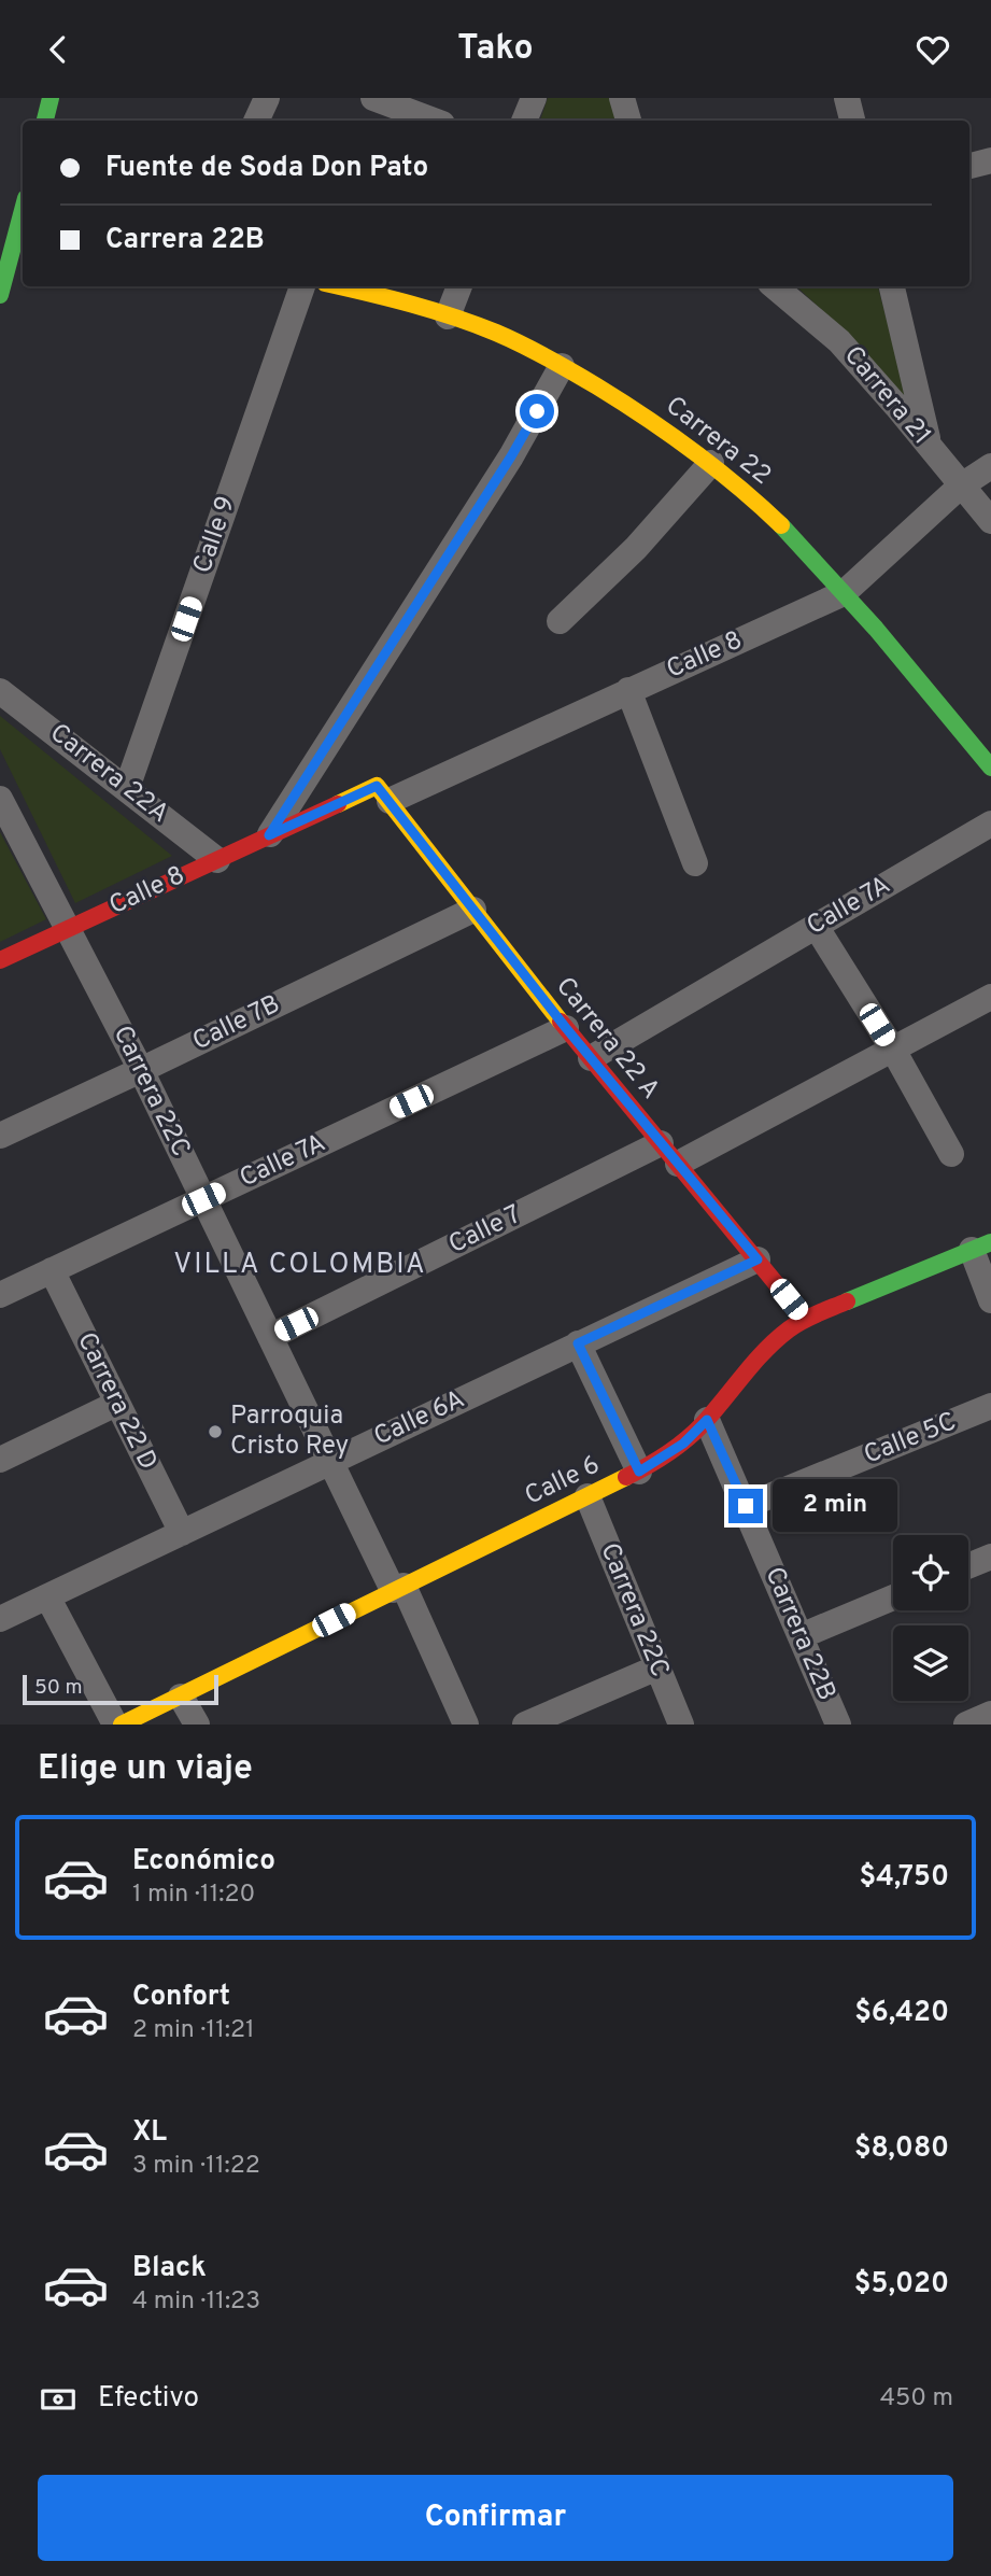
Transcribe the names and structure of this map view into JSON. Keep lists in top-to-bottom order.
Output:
{
  "streets": {
    "street": [
      "Carrera 21",
      "Carrera 22",
      "Calle 9",
      "Calle 8",
      "Carrera 22A",
      "Calle 7A",
      "Calle 7B",
      "Carrera 22 A",
      "Carrera 22C",
      "Calle 7",
      "Carrera 22 D",
      "Calle 6A",
      "Calle 5C",
      "Calle 6",
      "Carrera 22B"
    ]
  },
  "crossings": [
    ["Carrera 21", "Calle 8"],
    ["Carrera 22", "Calle 8"],
    ["Calle 9", "Carrera 22A"],
    ["Calle 8", "Carrera 22A"],
    ["Calle 8", "Carrera 22 A"],
    ["Calle 8", "Carrera 22C"],
    ["Calle 7A", "Carrera 22 A"],
    ["Calle 7A", "Carrera 22C"],
    ["Calle 7A", "Carrera 22 D"],
    ["Calle 7B", "Carrera 22 A"],
    ["Calle 7B", "Carrera 22C"],
    ["Carrera 22 A", "Calle 7"],
    ["Carrera 22 A", "Calle 6A"],
    ["Carrera 22 A", "Calle 6"],
    ["Carrera 22C", "Calle 7"],
    ["Carrera 22C", "Calle 6A"],
    ["Carrera 22C", "Calle 6"],
    ["Carrera 22 D", "Calle 6A"],
    ["Calle 5C", "Carrera 22B"],
    ["Calle 6", "Carrera 22B"]
  ],
  "districts": ["VILLA COLOMBIA"],
  "places": ["Parroquia Cristo Rey"],
  "scale_bar": "50 m",
  "page": {
    "header": "Tako",
    "banner": ["Fuente de Soda Don Pato", "Carrera 22B"],
    "bubble": "2 min",
    "scale": "50 m",
    "heading": "Elige un viaje",
    "list": [
      {
        "name": "Económico",
        "note": "1 min · 11:20",
        "value": "$4,750"
      },
      {
        "name": "Confort",
        "note": "2 min · 11:21",
        "value": "$6,420"
      },
      {
        "name": "XL",
        "note": "3 min · 11:22",
        "value": "$8,080"
      },
      {
        "name": "Black",
        "note": "4 min · 11:23",
        "value": "$5,020"
      }
    ],
    "pay": ["Efectivo", "450 m"],
    "buttons": "Confirmar"
  }
}
